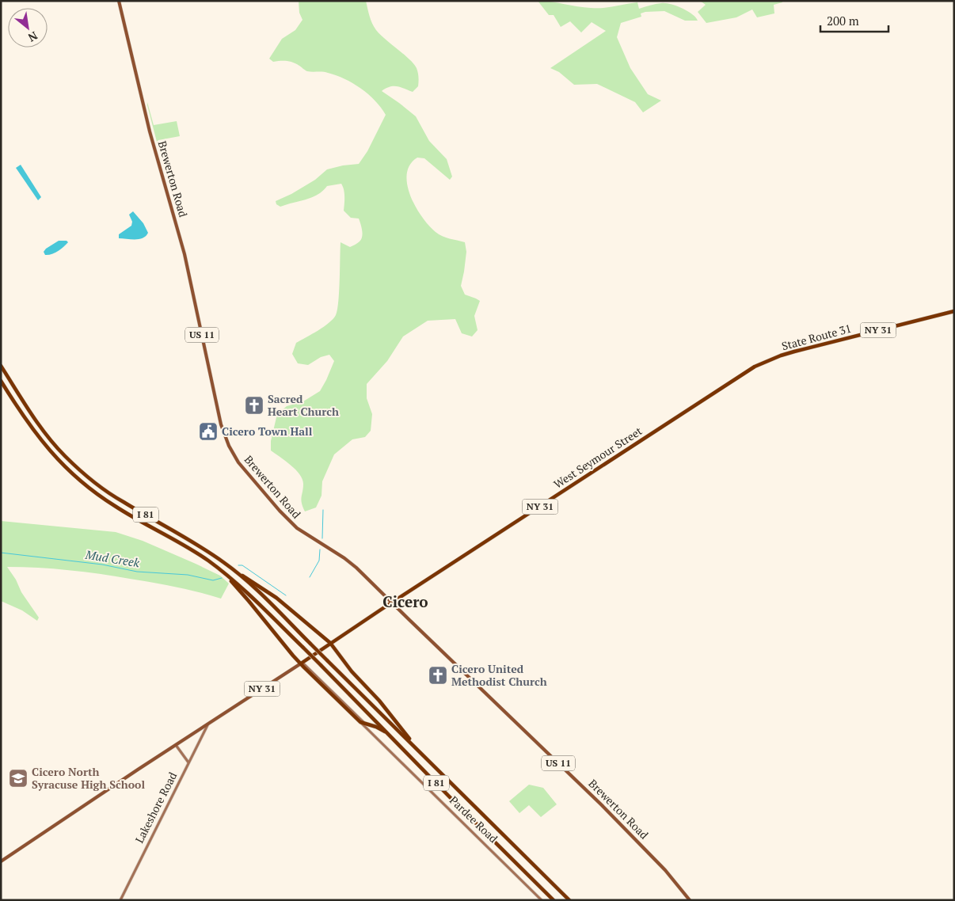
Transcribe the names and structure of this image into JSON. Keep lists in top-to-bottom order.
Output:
{
  "streets": {
    "highway": [
      "NY 31",
      "State Route 31",
      "West Seymour Street",
      "I 81",
      "Pardee Road"
    ],
    "main road": ["Brewerton Road", "US 11"],
    "street": ["Lakeshore Road"]
  },
  "crossings": [
    ["Brewerton Road", "NY 31"],
    ["Brewerton Road", "West Seymour Street"],
    ["NY 31", "West Seymour Street"],
    ["NY 31", "Lakeshore Road"],
    ["NY 31", "Pardee Road"],
    ["State Route 31", "West Seymour Street"],
    ["I 81", "Pardee Road"]
  ],
  "districts": ["Cicero"],
  "water": ["Mud Creek"],
  "places": {
    "church": ["Sacred Heart Church", "Cicero United Methodist Church"],
    "public building": ["Cicero Town Hall"],
    "school or university": ["Cicero North Syracuse High School"]
  },
  "scale_bar": "200 m",
  "north": "bottom right"
}
